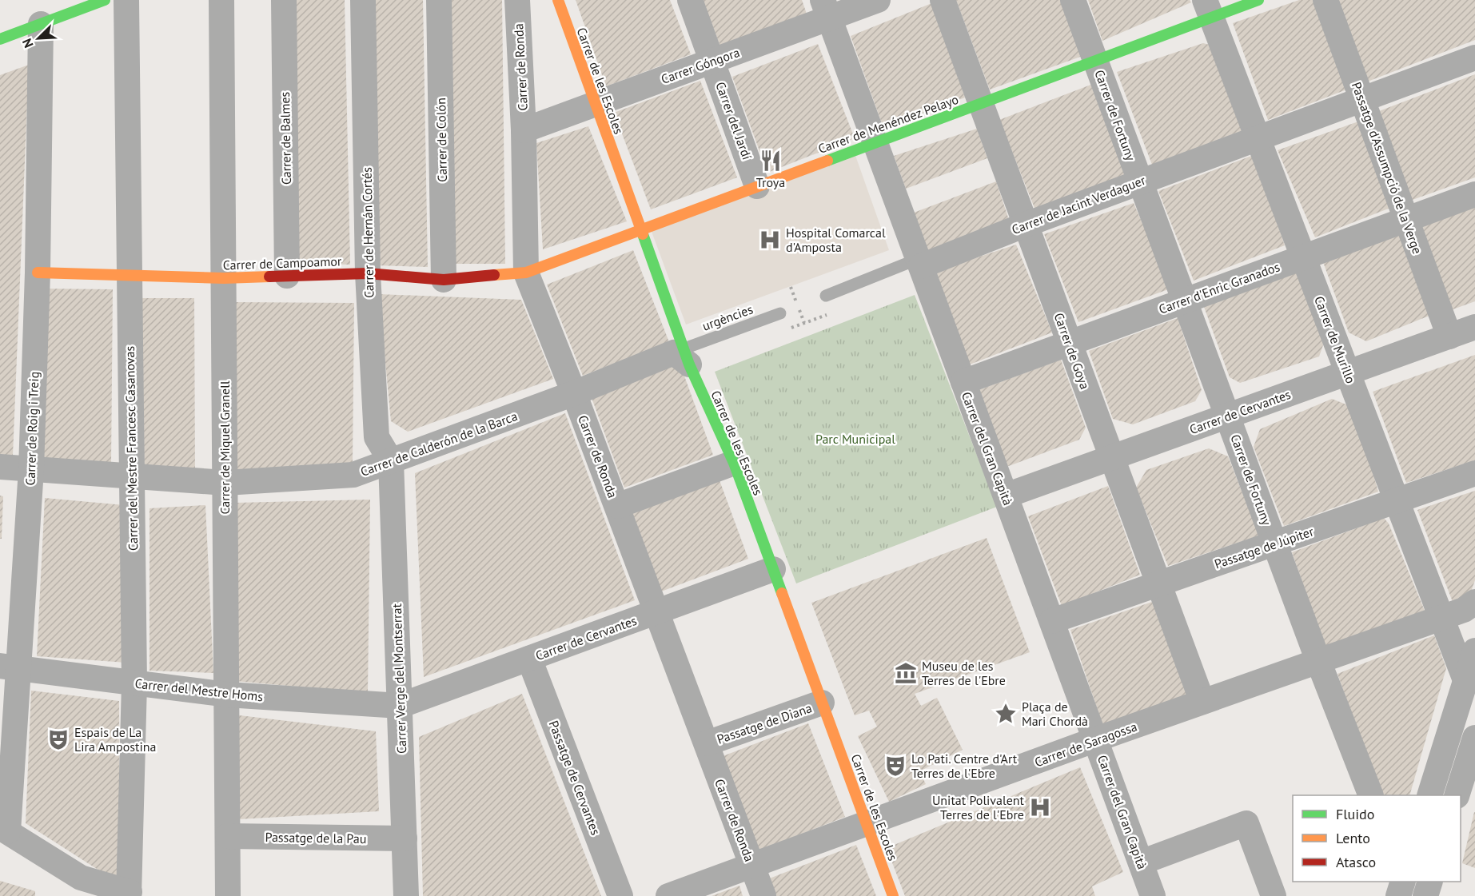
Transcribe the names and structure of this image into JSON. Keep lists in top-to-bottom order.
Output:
{
  "streets": {
    "street": [
      "Carrer Góngora",
      "Carrer de Ronda",
      "Carrer de les Escoles",
      "Carrer de Fortuny",
      "Carrer del Jardí",
      "Carrer de Menéndez Pelayo",
      "Carrer de Balmes",
      "Carrer de Colón",
      "Passatge d'Assumpció de la Verge",
      "Carrer de Jacint Verdaguer",
      "Carrer de Hernán Cortés",
      "Carrer de Campoamor",
      "Carrer d'Enric Granados",
      "Carrer de Murillo",
      "Carrer de Goya",
      "Carrer de Cervantes",
      "Carrer de Roig i Treig",
      "Carrer de Calderón de la Barca",
      "Carrer de Miquel Granell",
      "Carrer del Mestre Francesc Casanovas",
      "Carrer del Gran Capità",
      "Passatge de Júpiter",
      "Carrer Verge del Montserrat",
      "Carrer del Mestre Homs",
      "Passatge de Diana",
      "Carrer de Saragossa",
      "Passatge de Cervantes",
      "Passatge de la Pau"
    ],
    "lane": ["urgències"]
  },
  "crossings": [
    ["Carrer Góngora", "Carrer de Ronda"],
    ["Carrer Góngora", "Carrer de les Escoles"],
    ["Carrer Góngora", "Carrer del Jardí"],
    ["Carrer Góngora", "Carrer del Gran Capità"],
    ["Carrer de Ronda", "Carrer de Menéndez Pelayo"],
    ["Carrer de Ronda", "Carrer de Campoamor"],
    ["Carrer de Ronda", "Carrer de Cervantes"],
    ["Carrer de Ronda", "Carrer de Calderón de la Barca"],
    ["Carrer de Ronda", "Passatge de Diana"],
    ["Carrer de Ronda", "Carrer de Saragossa"],
    ["Carrer de les Escoles", "Carrer de Menéndez Pelayo"],
    ["Carrer de les Escoles", "urgències"],
    ["Carrer de les Escoles", "Carrer de Cervantes"],
    ["Carrer de les Escoles", "Carrer de Calderón de la Barca"],
    ["Carrer de les Escoles", "Passatge de Diana"],
    ["Carrer de les Escoles", "Carrer de Saragossa"],
    ["Carrer de Fortuny", "Carrer de Menéndez Pelayo"],
    ["Carrer de Fortuny", "Carrer de Jacint Verdaguer"],
    ["Carrer de Fortuny", "Carrer d'Enric Granados"],
    ["Carrer de Fortuny", "Carrer de Cervantes"],
    ["Carrer de Fortuny", "Passatge de Júpiter"],
    ["Carrer de Fortuny", "Carrer de Saragossa"],
    ["Carrer del Jardí", "Carrer de Menéndez Pelayo"],
    ["Carrer de Menéndez Pelayo", "Carrer de Campoamor"],
    ["Carrer de Menéndez Pelayo", "Carrer de Murillo"],
    ["Carrer de Menéndez Pelayo", "Carrer de Goya"],
    ["Carrer de Menéndez Pelayo", "Carrer del Gran Capità"],
    ["Carrer de Balmes", "Carrer de Campoamor"],
    ["Carrer de Colón", "Carrer de Campoamor"],
    ["Passatge d'Assumpció de la Verge", "Carrer de Jacint Verdaguer"],
    ["Passatge d'Assumpció de la Verge", "Carrer d'Enric Granados"],
    ["Passatge d'Assumpció de la Verge", "Carrer de Cervantes"],
    ["Carrer de Jacint Verdaguer", "Carrer de Murillo"],
    ["Carrer de Jacint Verdaguer", "Carrer de Goya"],
    ["Carrer de Jacint Verdaguer", "Carrer del Gran Capità"],
    ["Carrer de Hernán Cortés", "Carrer de Campoamor"],
    ["Carrer de Hernán Cortés", "Carrer de Calderón de la Barca"],
    ["Carrer de Hernán Cortés", "Carrer Verge del Montserrat"],
    ["Carrer de Campoamor", "Carrer de Roig i Treig"],
    ["Carrer de Campoamor", "Carrer de Miquel Granell"],
    ["Carrer de Campoamor", "Carrer del Mestre Francesc Casanovas"],
    ["Carrer d'Enric Granados", "Carrer de Murillo"],
    ["Carrer d'Enric Granados", "Carrer de Goya"],
    ["Carrer d'Enric Granados", "Carrer del Gran Capità"],
    ["urgències", "Carrer de Calderón de la Barca"],
    ["Carrer de Murillo", "Carrer de Cervantes"],
    ["Carrer de Murillo", "Passatge de Júpiter"],
    ["Carrer de Murillo", "Carrer de Saragossa"],
    ["Carrer de Goya", "Carrer de Cervantes"],
    ["Carrer de Goya", "Passatge de Júpiter"],
    ["Carrer de Goya", "Carrer de Saragossa"],
    ["Carrer de Cervantes", "Carrer del Gran Capità"],
    ["Carrer de Cervantes", "Carrer Verge del Montserrat"],
    ["Carrer de Cervantes", "Carrer del Mestre Homs"],
    ["Carrer de Cervantes", "Passatge de Cervantes"],
    ["Carrer de Roig i Treig", "Carrer de Calderón de la Barca"],
    ["Carrer de Roig i Treig", "Carrer del Mestre Homs"],
    ["Carrer de Calderón de la Barca", "Carrer de Miquel Granell"],
    ["Carrer de Calderón de la Barca", "Carrer del Mestre Francesc Casanovas"],
    ["Carrer de Calderón de la Barca", "Carrer Verge del Montserrat"],
    ["Carrer de Miquel Granell", "Carrer del Mestre Homs"],
    ["Carrer de Miquel Granell", "Passatge de la Pau"],
    ["Carrer del Mestre Francesc Casanovas", "Carrer del Mestre Homs"],
    ["Carrer del Gran Capità", "Passatge de Júpiter"],
    ["Carrer del Gran Capità", "Carrer de Saragossa"],
    ["Carrer Verge del Montserrat", "Carrer del Mestre Homs"],
    ["Carrer Verge del Montserrat", "Passatge de la Pau"]
  ],
  "parks": ["Parc Municipal"],
  "places": {
    "restaurant": ["Troya"],
    "hospital": ["Hospital Comarcal d'Amposta", "Unitat Polivalent Terres de l'Ebre"],
    "museum": ["Museu de les Terres de l'Ebre"],
    "place": ["Plaça de Mari Chordà"],
    "theatre": ["Espais de La Lira Ampostina", "Lo Pati. Centre d'Art Terres de l'Ebre"]
  },
  "legend": ["Fluido", "Lento", "Atasco"],
  "north": "bottom left"
}
